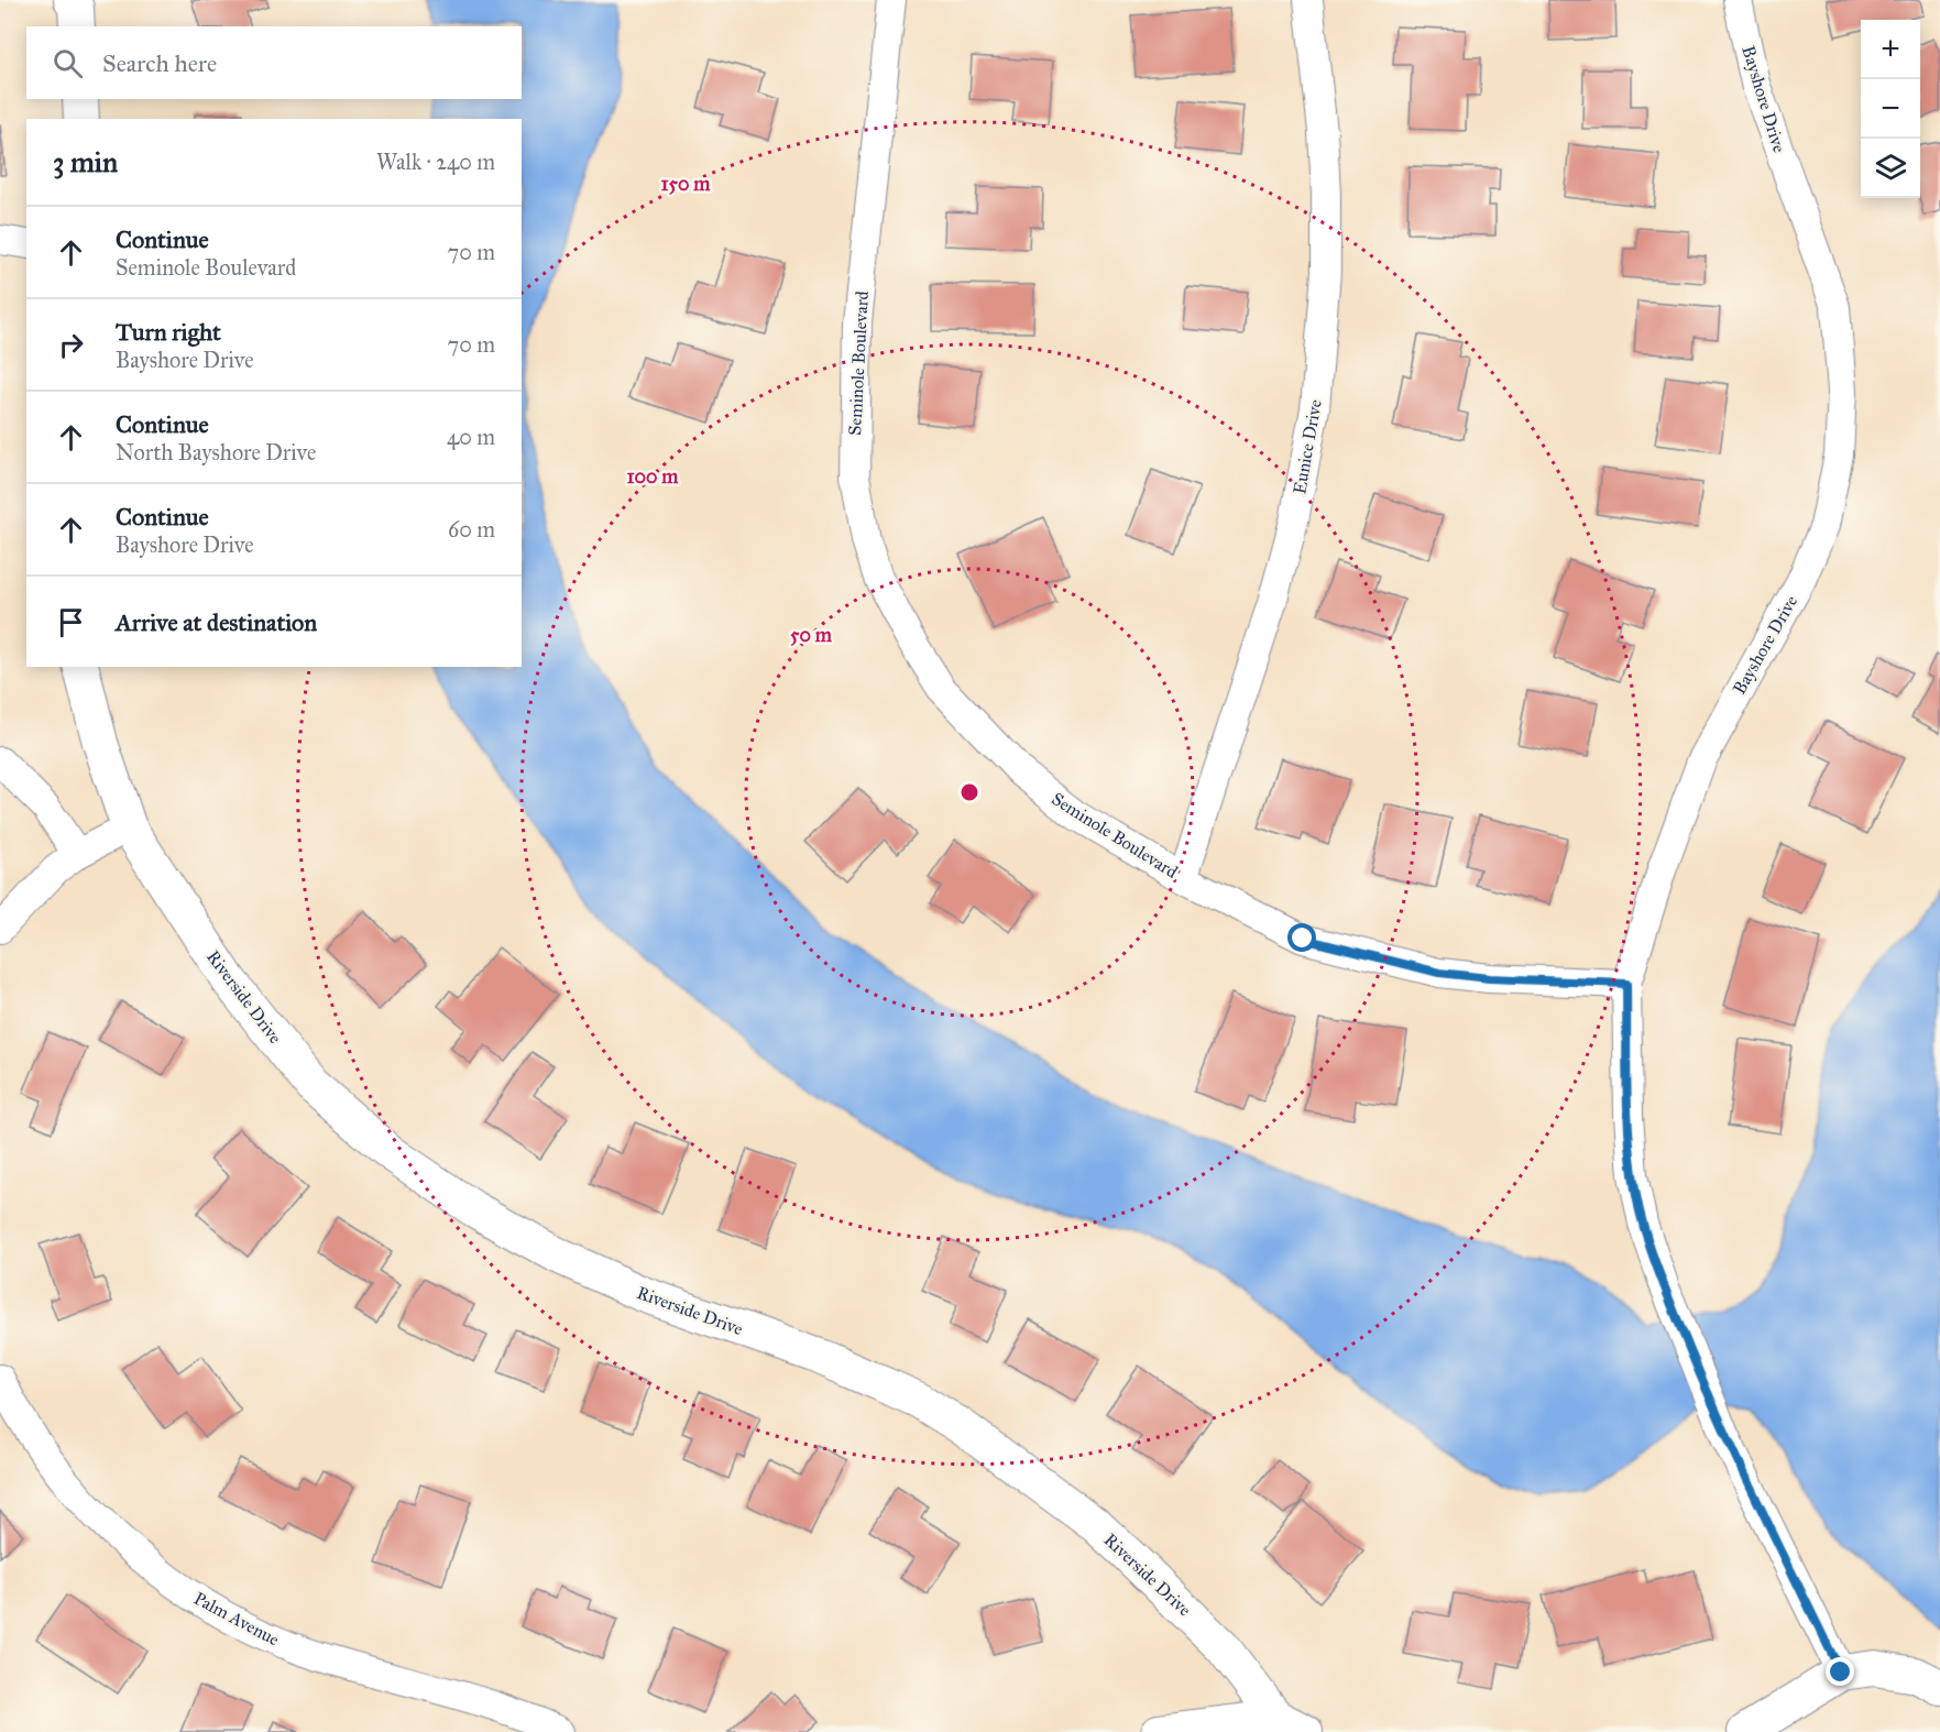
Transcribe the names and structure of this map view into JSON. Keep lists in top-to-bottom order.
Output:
{
  "streets": {
    "street": [
      "Bayshore Drive",
      "Seminole Boulevard",
      "Eunice Drive",
      "Riverside Drive",
      "Palm Avenue"
    ]
  },
  "crossings": [
    ["Bayshore Drive", "Seminole Boulevard"],
    ["Seminole Boulevard", "Eunice Drive"]
  ],
  "page": {
    "map_buttons": ["+", "−"],
    "search": "Search here",
    "heading": ["3 min", "Walk · 240 m"],
    "list": [
      ["Continue", "Seminole Boulevard", "70 m"],
      ["Turn right", "Bayshore Drive", "70 m"],
      ["Continue", "North Bayshore Drive", "40 m"],
      ["Continue", "Bayshore Drive", "60 m"],
      "Arrive at destination"
    ]
  },
  "rings": ["150 m", "100 m", "50 m"]
}
